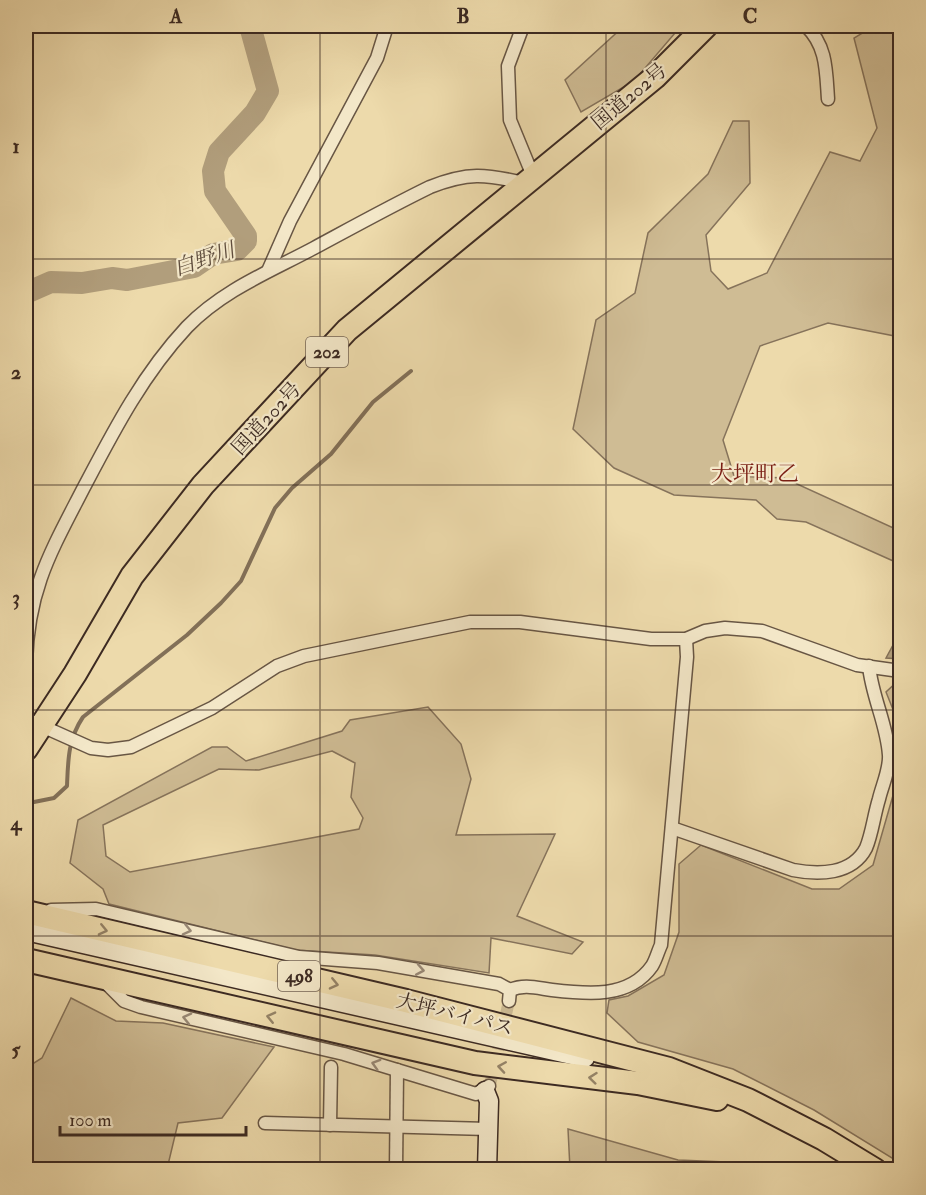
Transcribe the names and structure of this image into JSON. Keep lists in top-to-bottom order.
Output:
{
  "streets": {
    "highway": [
      "国道202号",
      "202",
      "498",
      "大坪バイパス"
    ]
  },
  "districts": ["大坪町乙"],
  "water": ["白野川"],
  "scale_bar": "100 m",
  "grid": {
    "columns": ["A", "B", "C"],
    "rows": [
      "1",
      "2",
      "3",
      "4",
      "5"
    ]
  }
}
